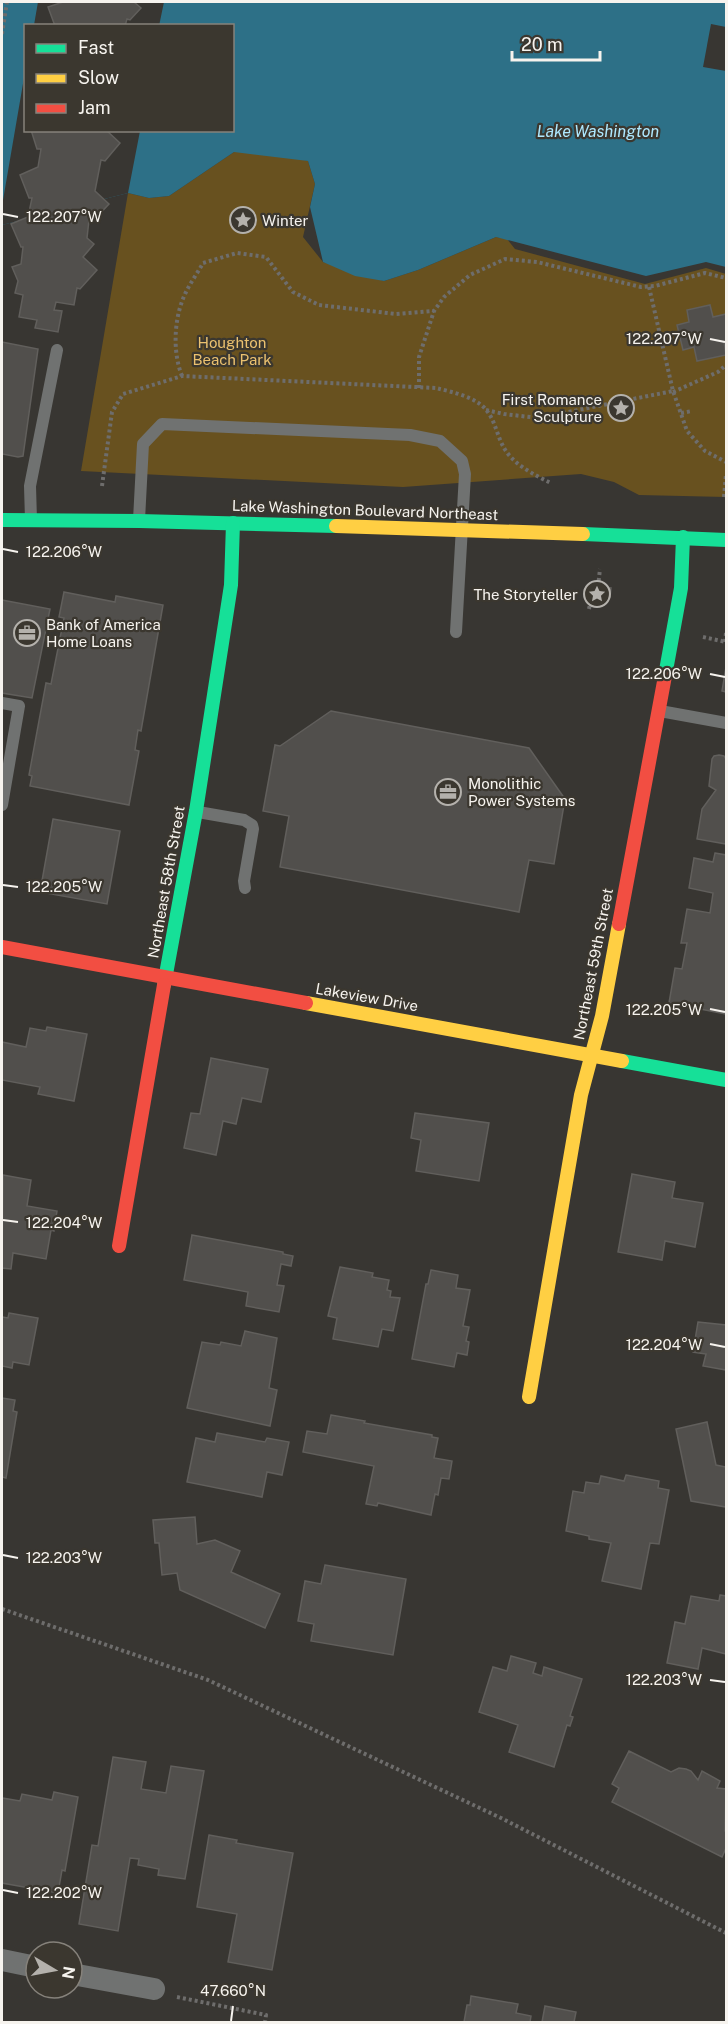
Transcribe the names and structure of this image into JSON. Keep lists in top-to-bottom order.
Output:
{
  "streets": {
    "street": [
      "Lake Washington Boulevard Northeast",
      "Northeast 58th Street",
      "Northeast 59th Street",
      "Lakeview Drive"
    ]
  },
  "crossings": [
    ["Lake Washington Boulevard Northeast", "Northeast 58th Street"],
    ["Lake Washington Boulevard Northeast", "Northeast 59th Street"],
    ["Northeast 58th Street", "Lakeview Drive"],
    ["Northeast 59th Street", "Lakeview Drive"]
  ],
  "water": ["Lake Washington"],
  "parks": ["Houghton Beach Park"],
  "places": {
    "place": ["Winter", "First Romance Sculpture", "The Storyteller"],
    "office": ["Bank of America Home Loans", "Monolithic Power Systems"]
  },
  "legend": ["Fast", "Slow", "Jam"],
  "scale_bar": "20 m",
  "north": "right",
  "coordinates": [
    "122.207°W",
    "122.206°W",
    "122.205°W",
    "122.204°W",
    "122.203°W",
    "122.202°W",
    "47.660°N"
  ]
}
